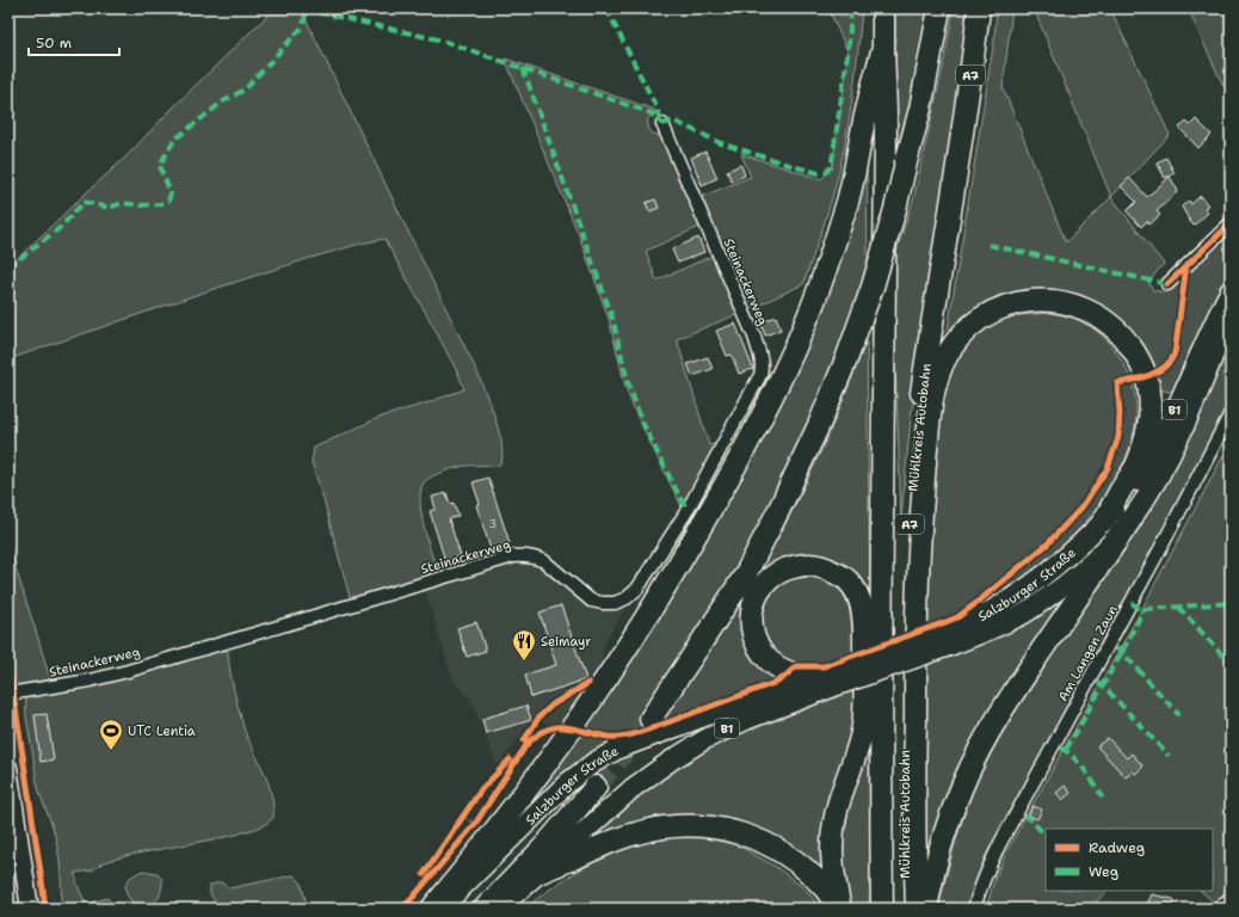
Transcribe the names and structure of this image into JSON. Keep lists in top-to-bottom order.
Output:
{
  "streets": {
    "highway": ["A7", "Mühlkreis Autobahn"],
    "main road": ["B1", "Salzburger Straße"],
    "street": ["Steinackerweg", "Am Langen Zaun"]
  },
  "places": {
    "restaurant": ["Seimayr"],
    "sports": ["UTC Lentia"]
  },
  "house_numbers": ["3"],
  "legend": ["Radweg", "Weg"],
  "scale_bar": "50 m"
}
